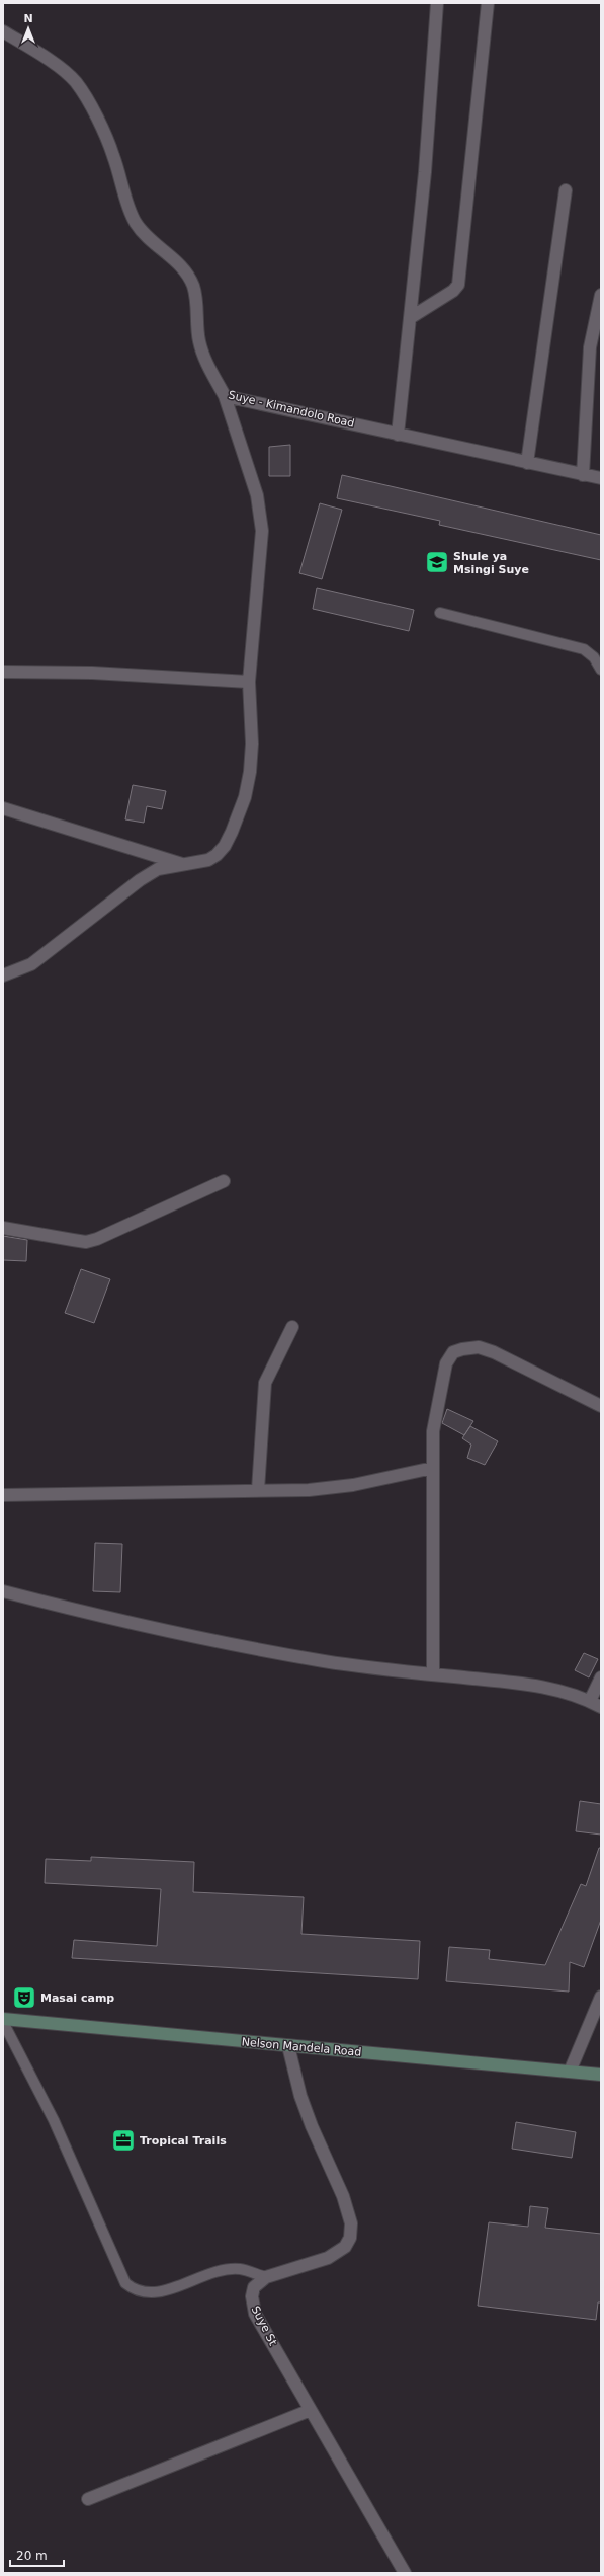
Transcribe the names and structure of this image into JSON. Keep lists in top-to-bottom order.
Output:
{
  "streets": {
    "main road": ["Nelson Mandela Road"],
    "street": ["Suye - Kimandolo Road", "Suye St"]
  },
  "places": {
    "school or university": ["Shule ya Msingi Suye"],
    "theatre": ["Masai camp"],
    "office": ["Tropical Trails"]
  },
  "scale_bar": "20 m",
  "north": "top"
}
